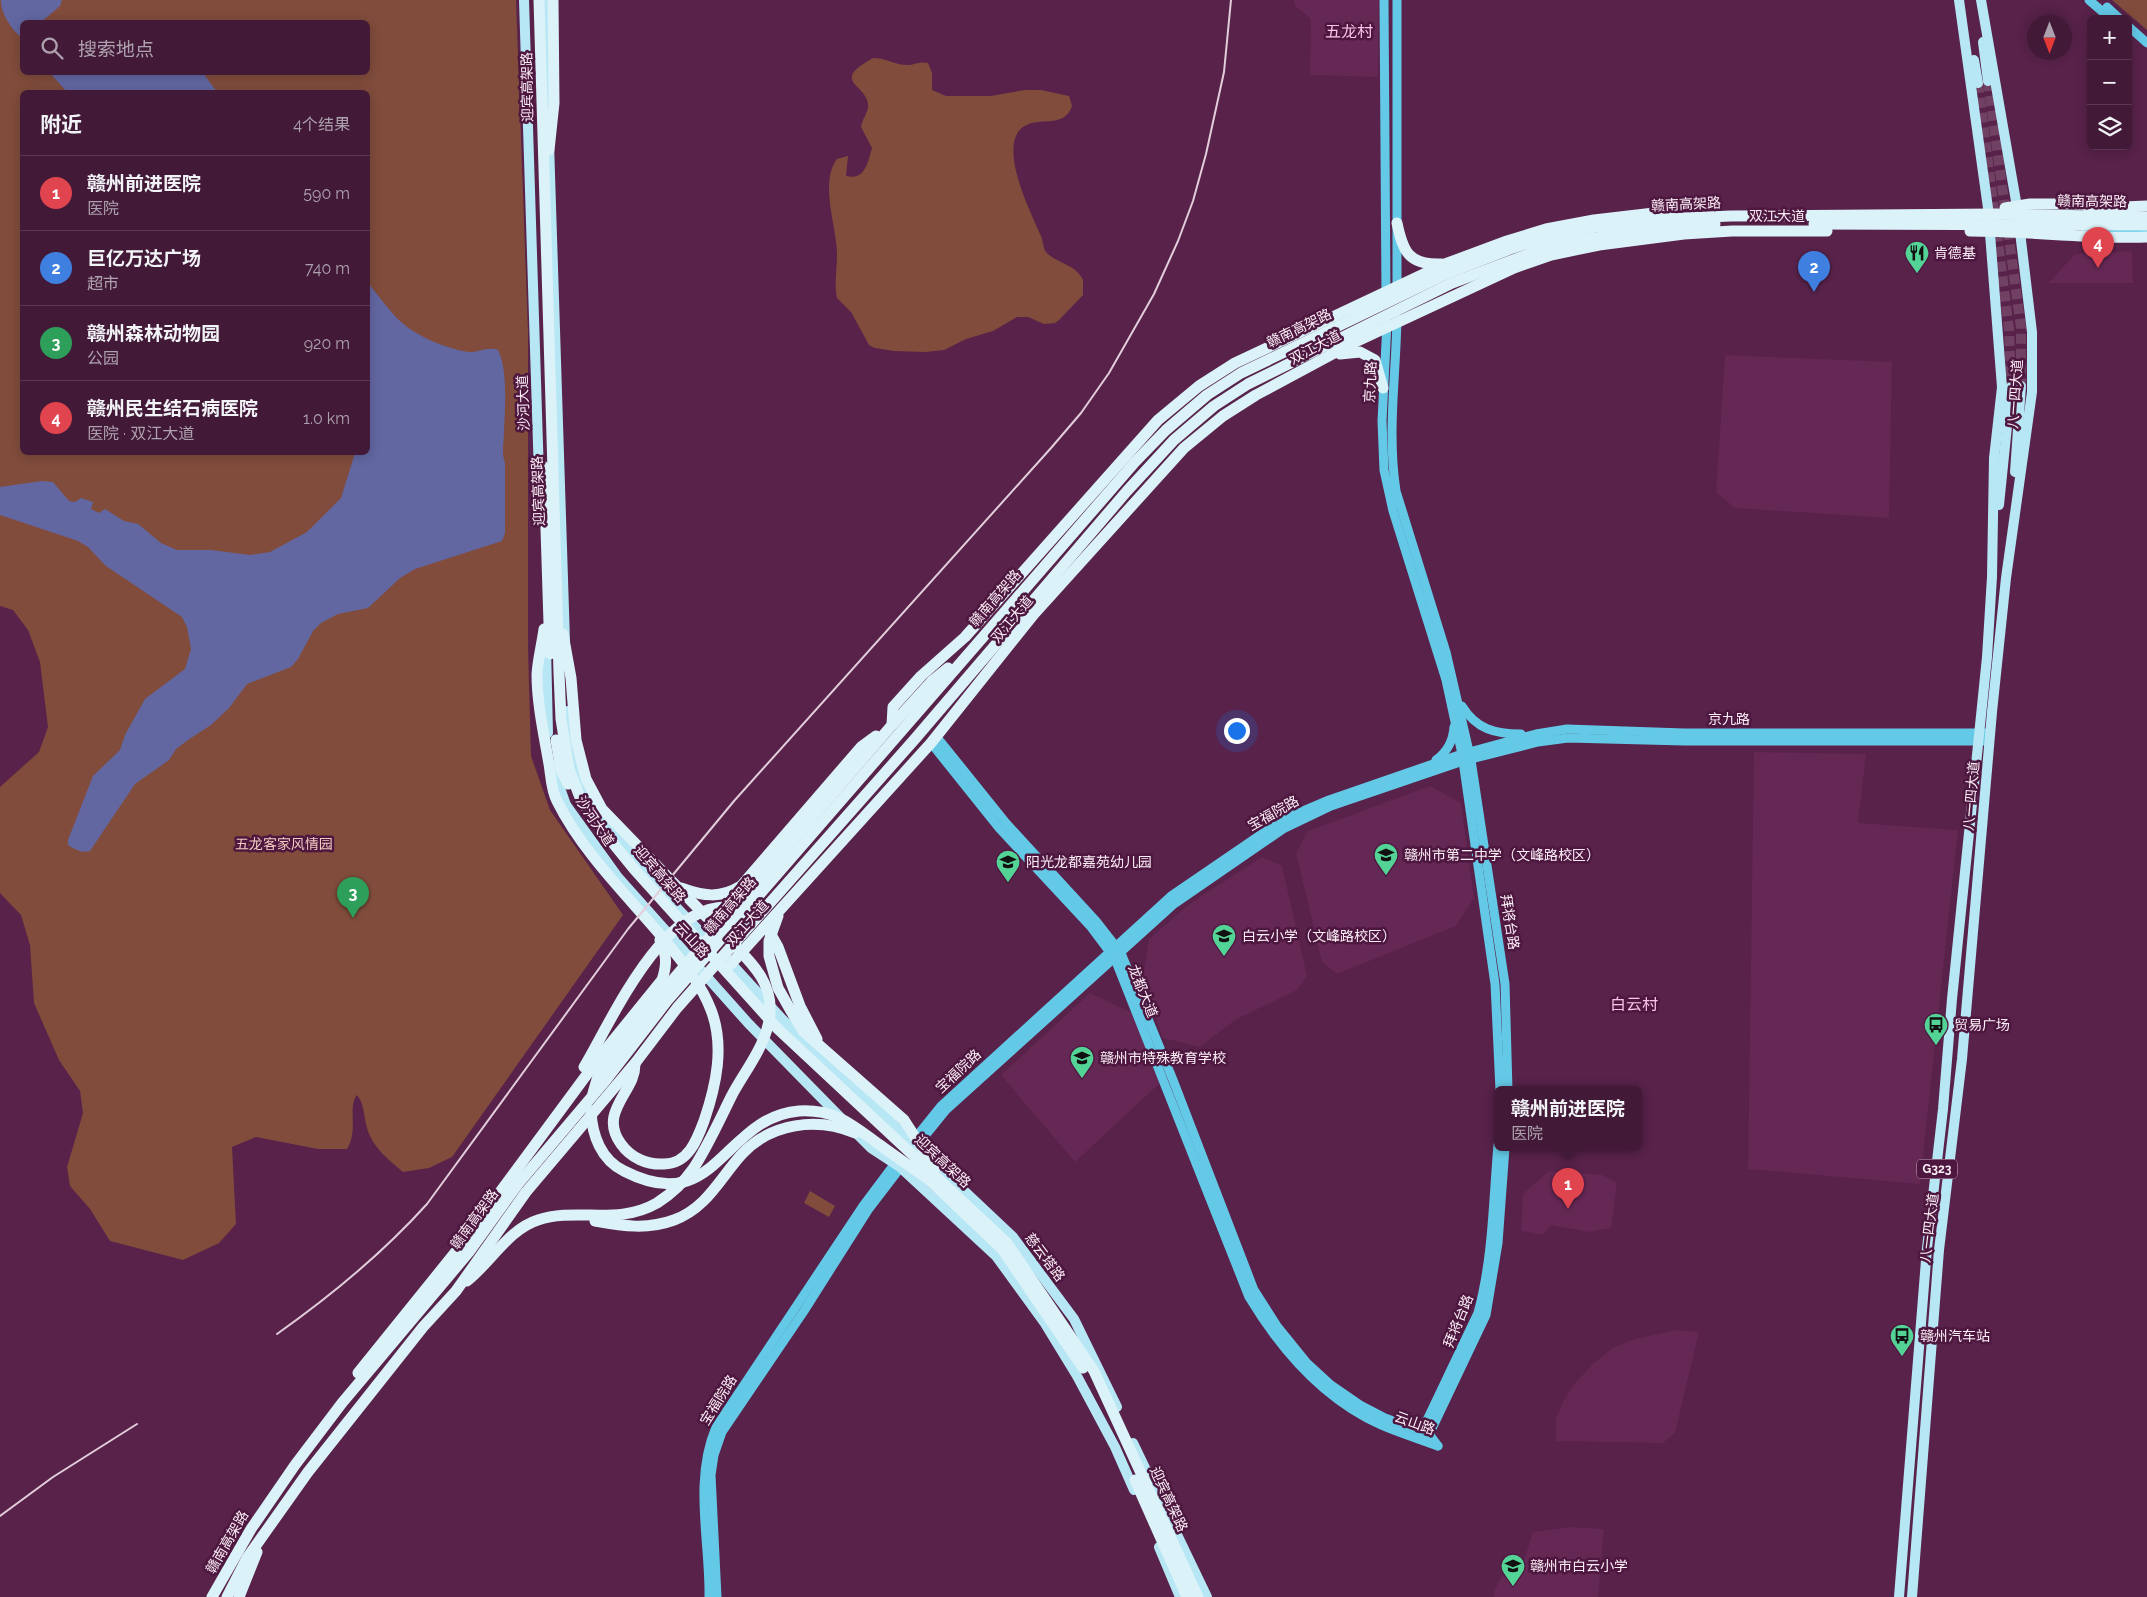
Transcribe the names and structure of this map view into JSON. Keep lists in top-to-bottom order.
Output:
{
  "streets": {
    "highway": ["迎宾高架路", "赣南高架路", "双江大道"],
    "main road": [
      "京九路",
      "八一四大道",
      "沙河大道",
      "宝福院路",
      "拜将台路",
      "云山路",
      "龙都大道",
      "G323",
      "慈云塔路"
    ]
  },
  "crossings": [
    ["双江大道", "京九路"],
    ["双江大道", "八一四大道"],
    ["双江大道", "云山路"],
    ["双江大道", "龙都大道"],
    ["京九路", "八一四大道"],
    ["京九路", "宝福院路"],
    ["京九路", "拜将台路"],
    ["沙河大道", "云山路"],
    ["宝福院路", "拜将台路"],
    ["宝福院路", "龙都大道"],
    ["宝福院路", "慈云塔路"],
    ["拜将台路", "云山路"],
    ["云山路", "龙都大道"],
    ["云山路", "慈云塔路"]
  ],
  "districts": ["五龙村", "白云村"],
  "parks": ["五龙客家风情园"],
  "places": {
    "restaurant": ["肯德基"],
    "school or university": [
      "赣州市第二中学（文峰路校区）",
      "阳光龙都嘉苑幼儿园",
      "白云小学（文峰路校区）",
      "赣州市特殊教育学校",
      "赣州市白云小学"
    ],
    "bus stop": ["贸易广场", "赣州汽车站"]
  },
  "north": "bottom",
  "page": {
    "map_buttons": ["+", "−"],
    "search": "搜索地点",
    "heading": ["附近", "4个结果"],
    "list": [
      {
        "mark": "1",
        "name": "赣州前进医院",
        "note": "医院",
        "value": "590 m"
      },
      {
        "mark": "2",
        "name": "巨亿万达广场",
        "note": "超市",
        "value": "740 m"
      },
      {
        "mark": "3",
        "name": "赣州森林动物园",
        "note": "公园",
        "value": "920 m"
      },
      {
        "mark": "4",
        "name": "赣州民生结石病医院",
        "note": "医院 · 双江大道",
        "value": "1.0 km"
      }
    ],
    "pins": [
      "4",
      "2",
      "3",
      "1"
    ],
    "popup": ["赣州前进医院", "医院"]
  }
}
